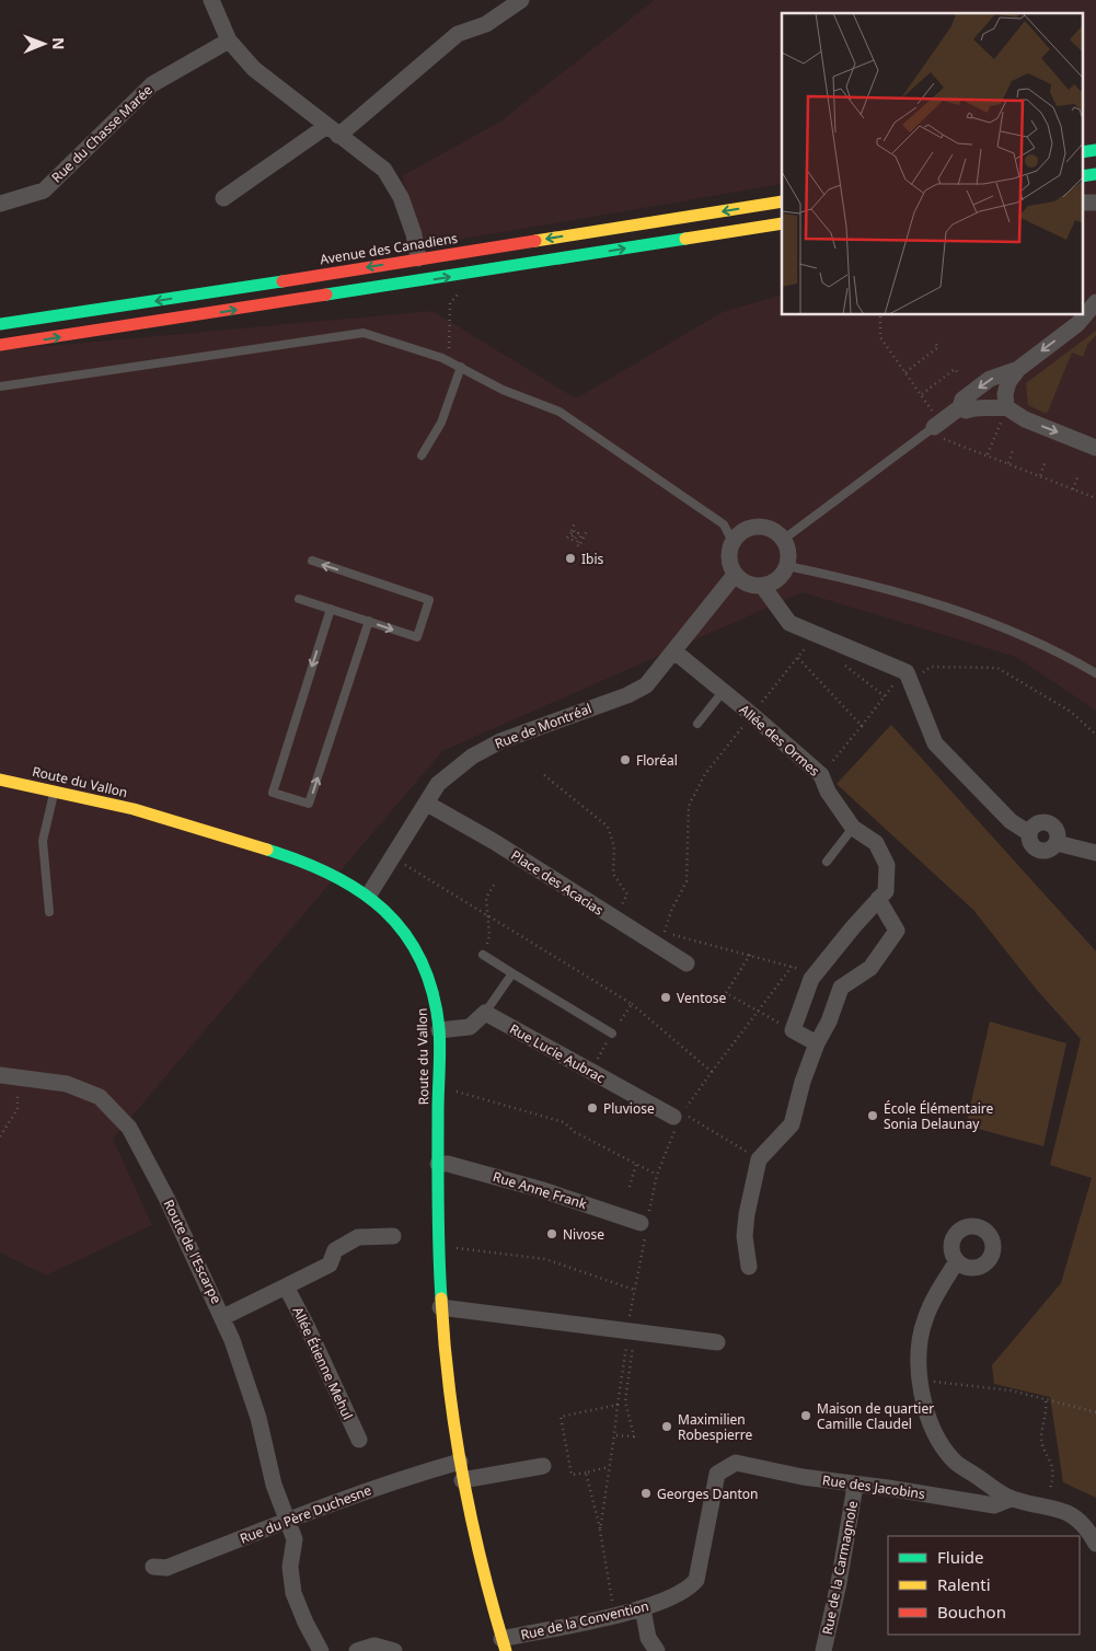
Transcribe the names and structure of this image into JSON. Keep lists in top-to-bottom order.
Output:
{
  "streets": {
    "main road": ["Avenue des Canadiens", "Route du Vallon"],
    "street": [
      "Rue du Chasse Marée",
      "Rue de Montréal",
      "Allée des Ormes",
      "Place des Acacias",
      "Rue Lucie Aubrac",
      "Rue Anne Frank",
      "Route de l'Escarpe",
      "Allée Étienne Mehul",
      "Rue des Jacobins",
      "Rue du Père Duchesne",
      "Rue de la Carmagnole",
      "Rue de la Convention"
    ]
  },
  "crossings": [
    ["Rue de Montréal", "Allée des Ormes"],
    ["Rue de Montréal", "Route du Vallon"],
    ["Rue de Montréal", "Place des Acacias"],
    ["Route du Vallon", "Rue Anne Frank"],
    ["Route du Vallon", "Rue du Père Duchesne"],
    ["Route du Vallon", "Rue de la Convention"],
    ["Route de l'Escarpe", "Rue du Père Duchesne"],
    ["Rue des Jacobins", "Rue de la Carmagnole"],
    ["Rue des Jacobins", "Rue de la Convention"]
  ],
  "places": [
    "Ibis",
    "Floréal",
    "Ventose",
    "Pluviose",
    "École Élémentaire Sonia Delaunay",
    "Nivose",
    "Maison de quartier Camille Claudel",
    "Maximilien Robespierre",
    "Georges Danton"
  ],
  "legend": ["Fluide", "Ralenti", "Bouchon"],
  "north": "right"
}
